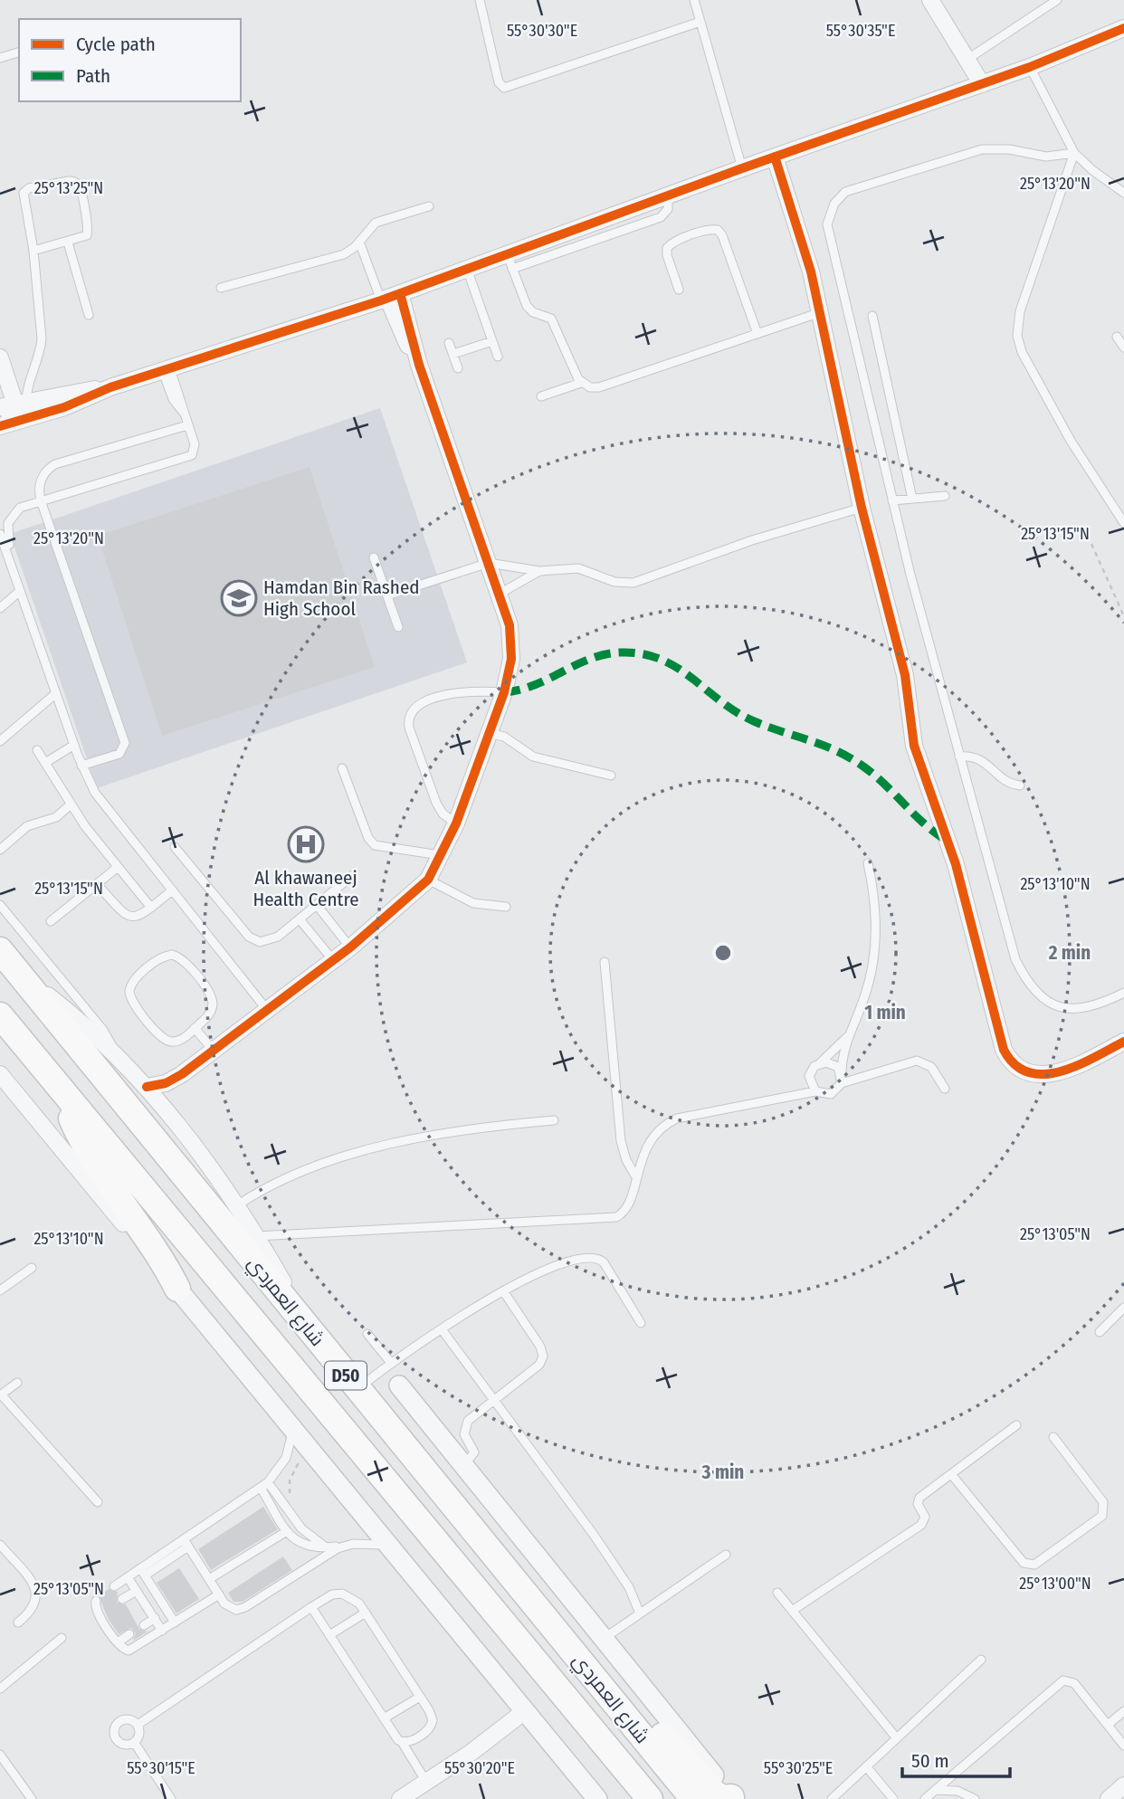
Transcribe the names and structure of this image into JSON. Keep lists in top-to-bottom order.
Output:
{
  "streets": {
    "main road": ["شارع العمردي", "D50"]
  },
  "places": {
    "school or university": ["Hamdan Bin Rashed High School"],
    "hospital": ["Al khawaneej Health Centre"]
  },
  "legend": ["Cycle path", "Path"],
  "scale_bar": "50 m",
  "coordinates": [
    "55°30'30\"E",
    "55°30'35\"E",
    "25°13'20\"N",
    "25°13'25\"N",
    "25°13'15\"N",
    "25°13'10\"N",
    "25°13'05\"N",
    "25°13'00\"N",
    "55°30'15\"E",
    "55°30'20\"E",
    "55°30'25\"E"
  ],
  "rings": ["2 min", "1 min", "3 min"]
}
